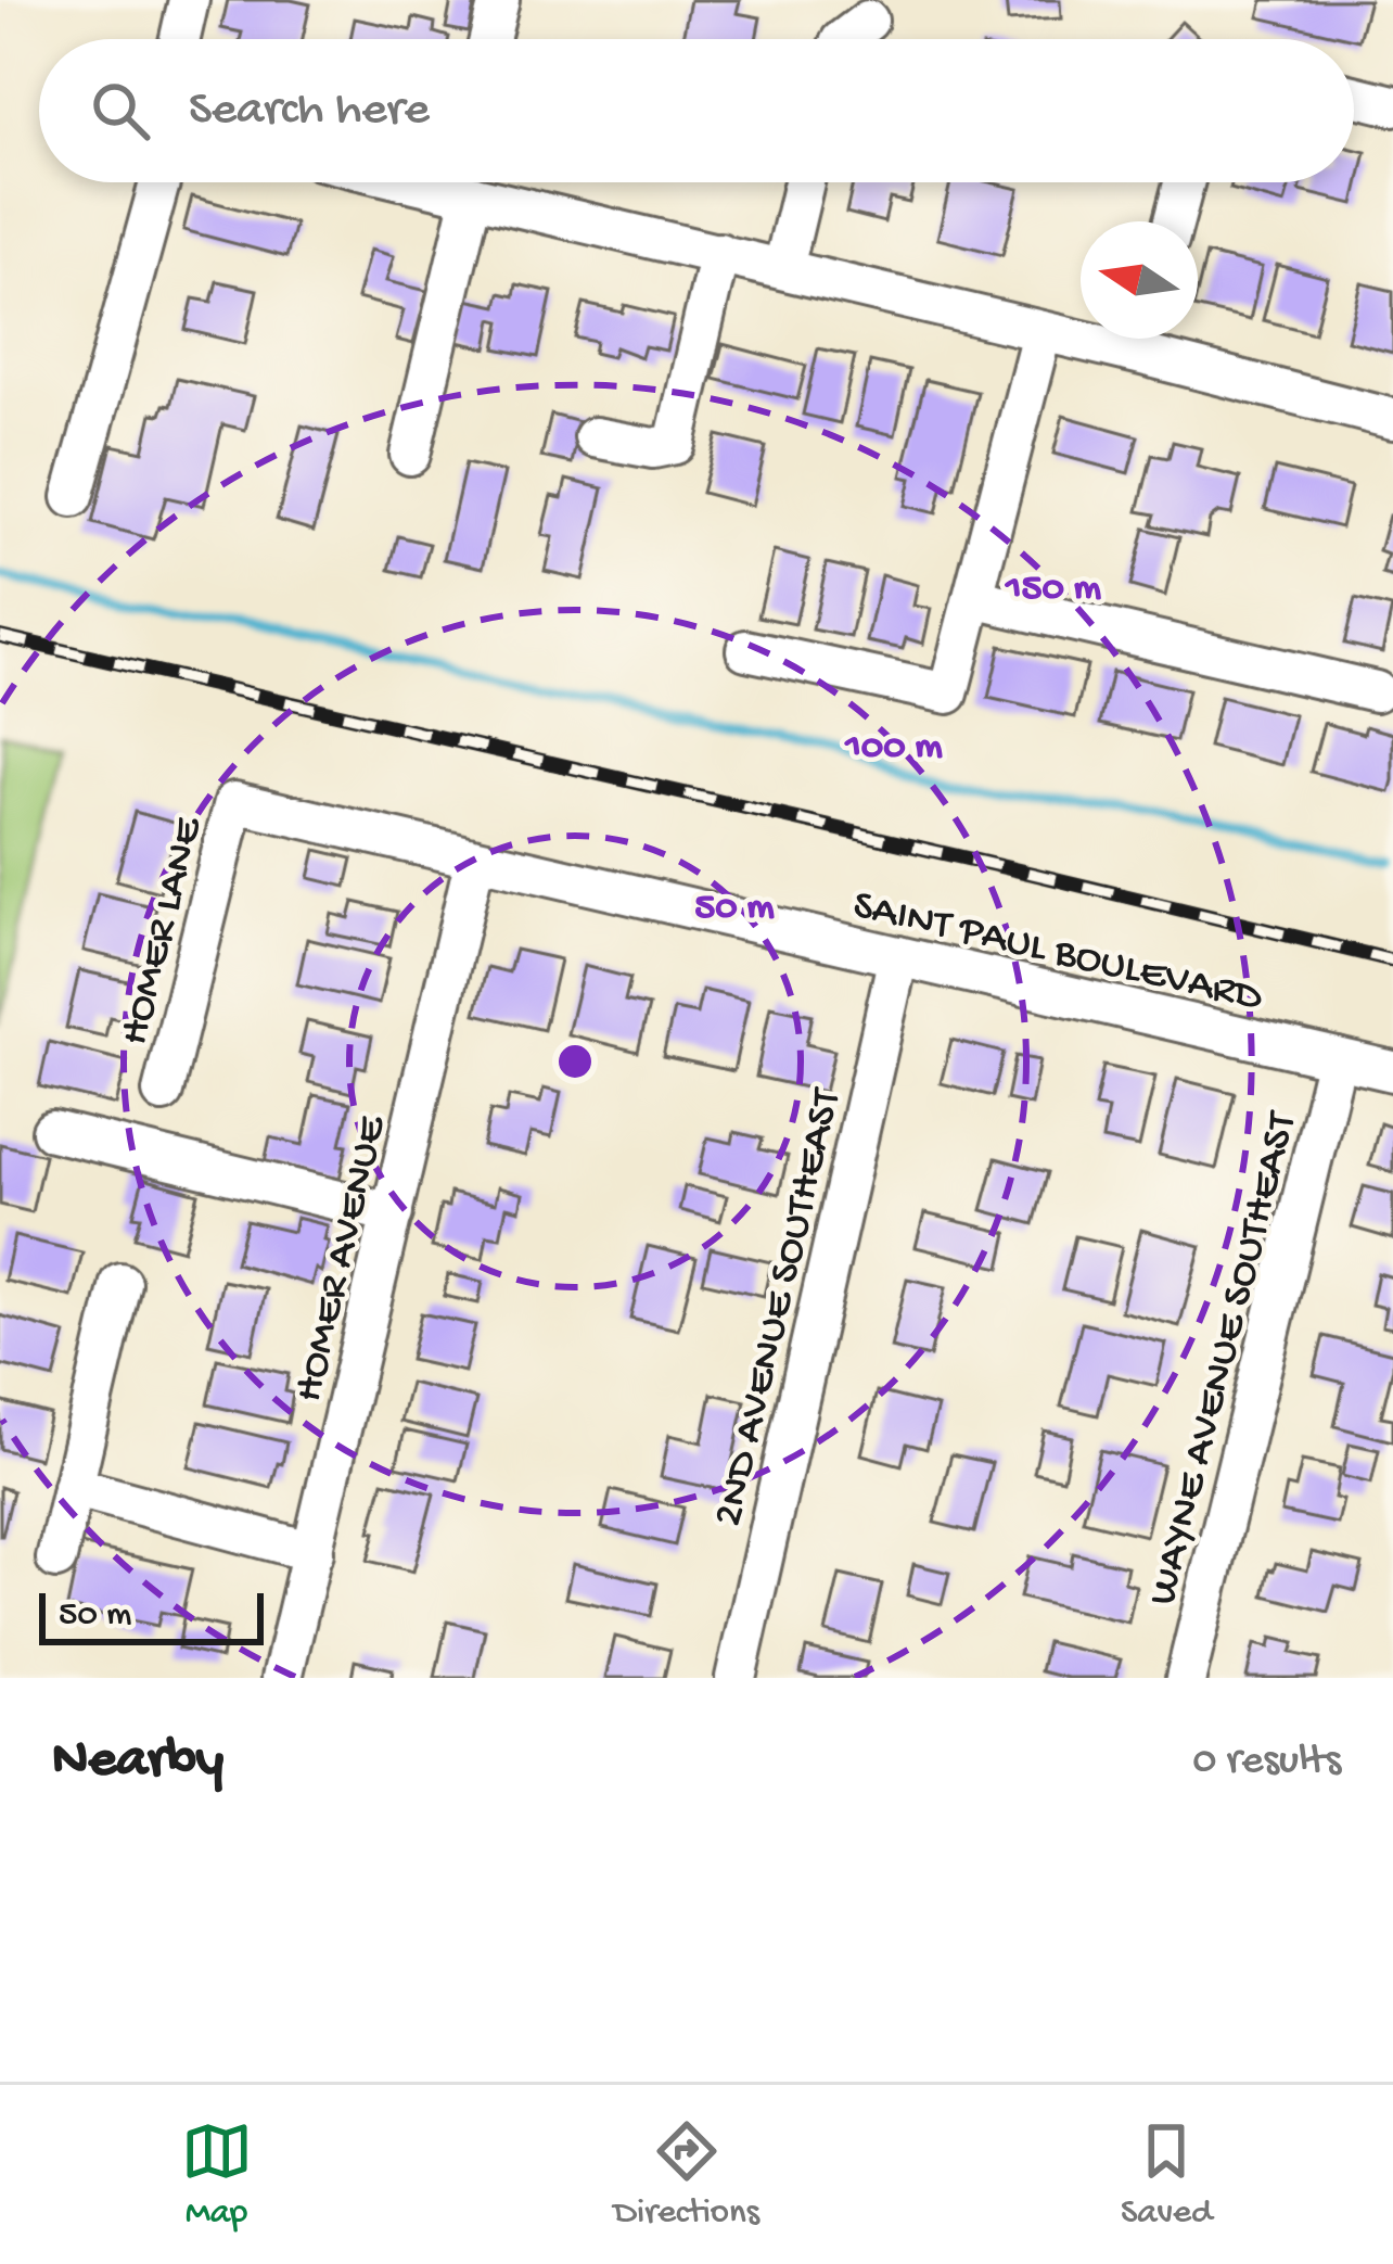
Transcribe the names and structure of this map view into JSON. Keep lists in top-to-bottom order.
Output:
{
  "streets": {
    "street": [
      "HOMER LANE",
      "SAINT PAUL BOULEVARD",
      "HOMER AVENUE",
      "2ND AVENUE SOUTHEAST",
      "WAYNE AVENUE SOUTHEAST"
    ]
  },
  "crossings": [
    ["HOMER LANE", "SAINT PAUL BOULEVARD"],
    ["HOMER LANE", "HOMER AVENUE"],
    ["SAINT PAUL BOULEVARD", "HOMER AVENUE"],
    ["SAINT PAUL BOULEVARD", "2ND AVENUE SOUTHEAST"],
    ["SAINT PAUL BOULEVARD", "WAYNE AVENUE SOUTHEAST"]
  ],
  "scale_bar": "50 m",
  "north": "left",
  "page": {
    "search": "Search here",
    "scale": "50 m",
    "heading": ["Nearby", "0 results"],
    "nav": ["Map", "Directions", "Saved"]
  },
  "rings": ["150 m", "100 m", "50 m"]
}
